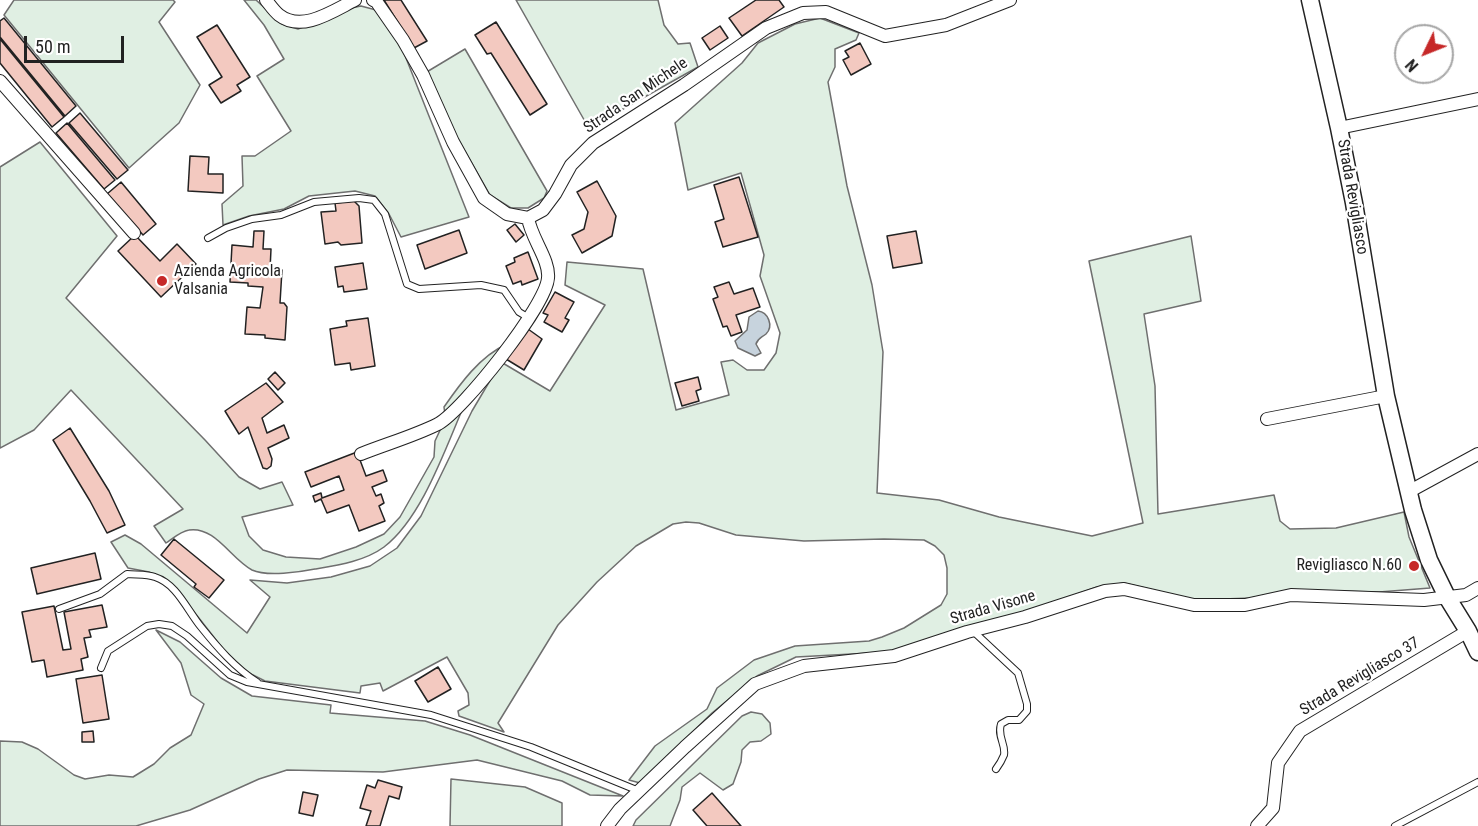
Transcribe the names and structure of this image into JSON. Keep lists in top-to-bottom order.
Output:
{
  "streets": {
    "street": [
      "Strada San Michele",
      "Strada Revigliasco",
      "Strada Visone",
      "Strada Revigliasco 37"
    ]
  },
  "crossings": [
    ["Strada Revigliasco", "Strada Visone"],
    ["Strada Revigliasco", "Strada Revigliasco 37"]
  ],
  "places": ["Azienda Agricola Valsania", "Revigliasco N.60"],
  "scale_bar": "50 m",
  "north": "bottom left"
}
